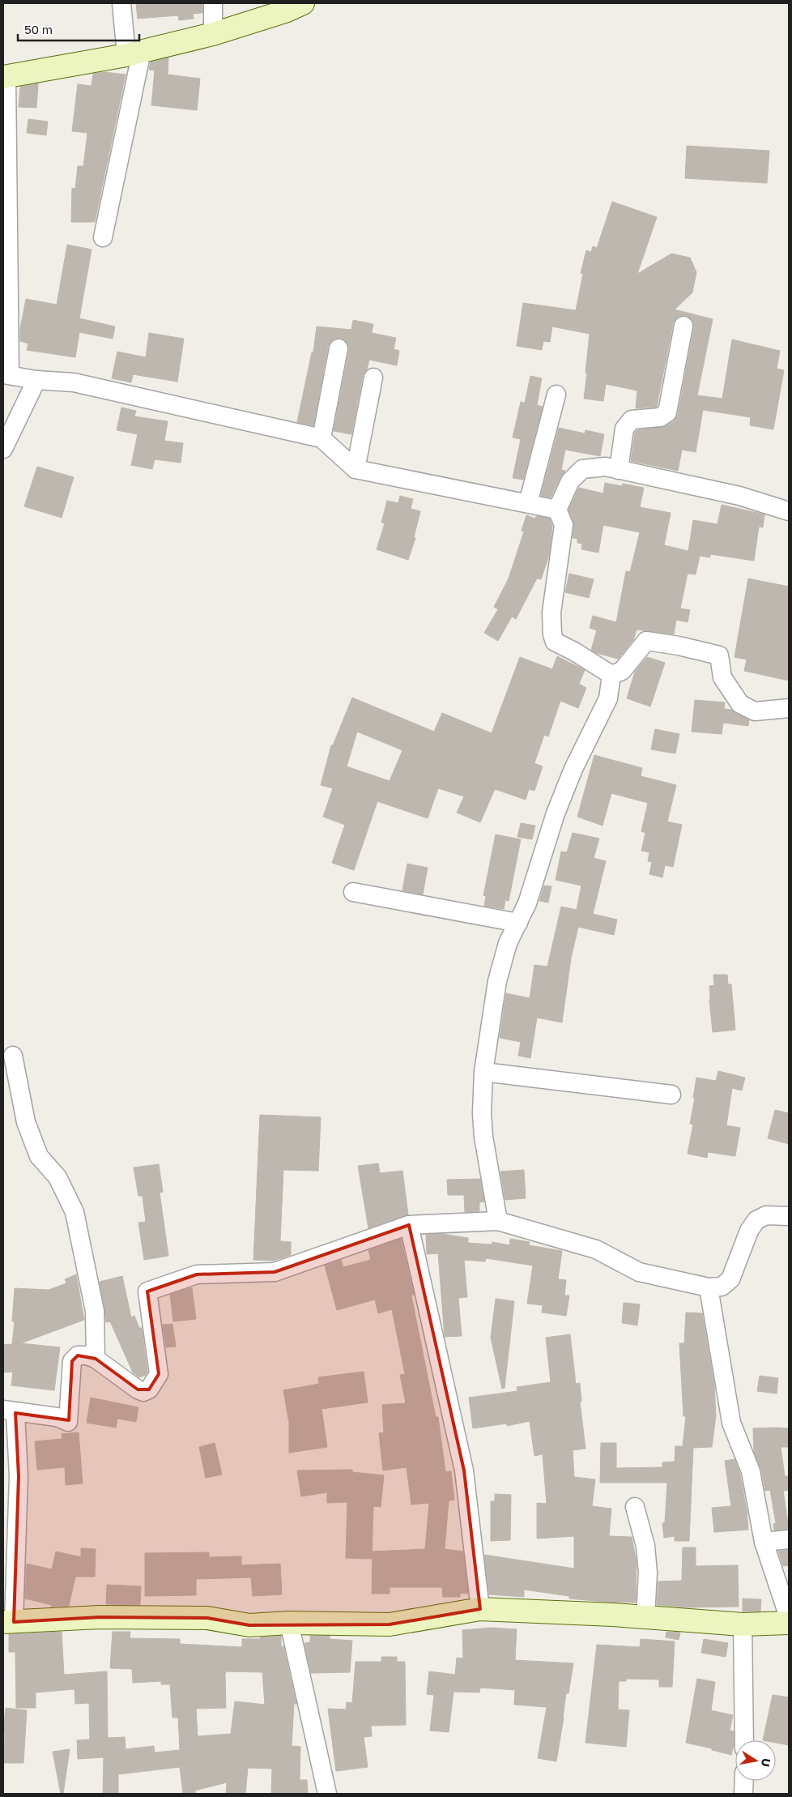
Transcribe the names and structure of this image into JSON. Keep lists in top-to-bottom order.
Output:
{
  "scale_bar": "50 m",
  "north": "right"
}
